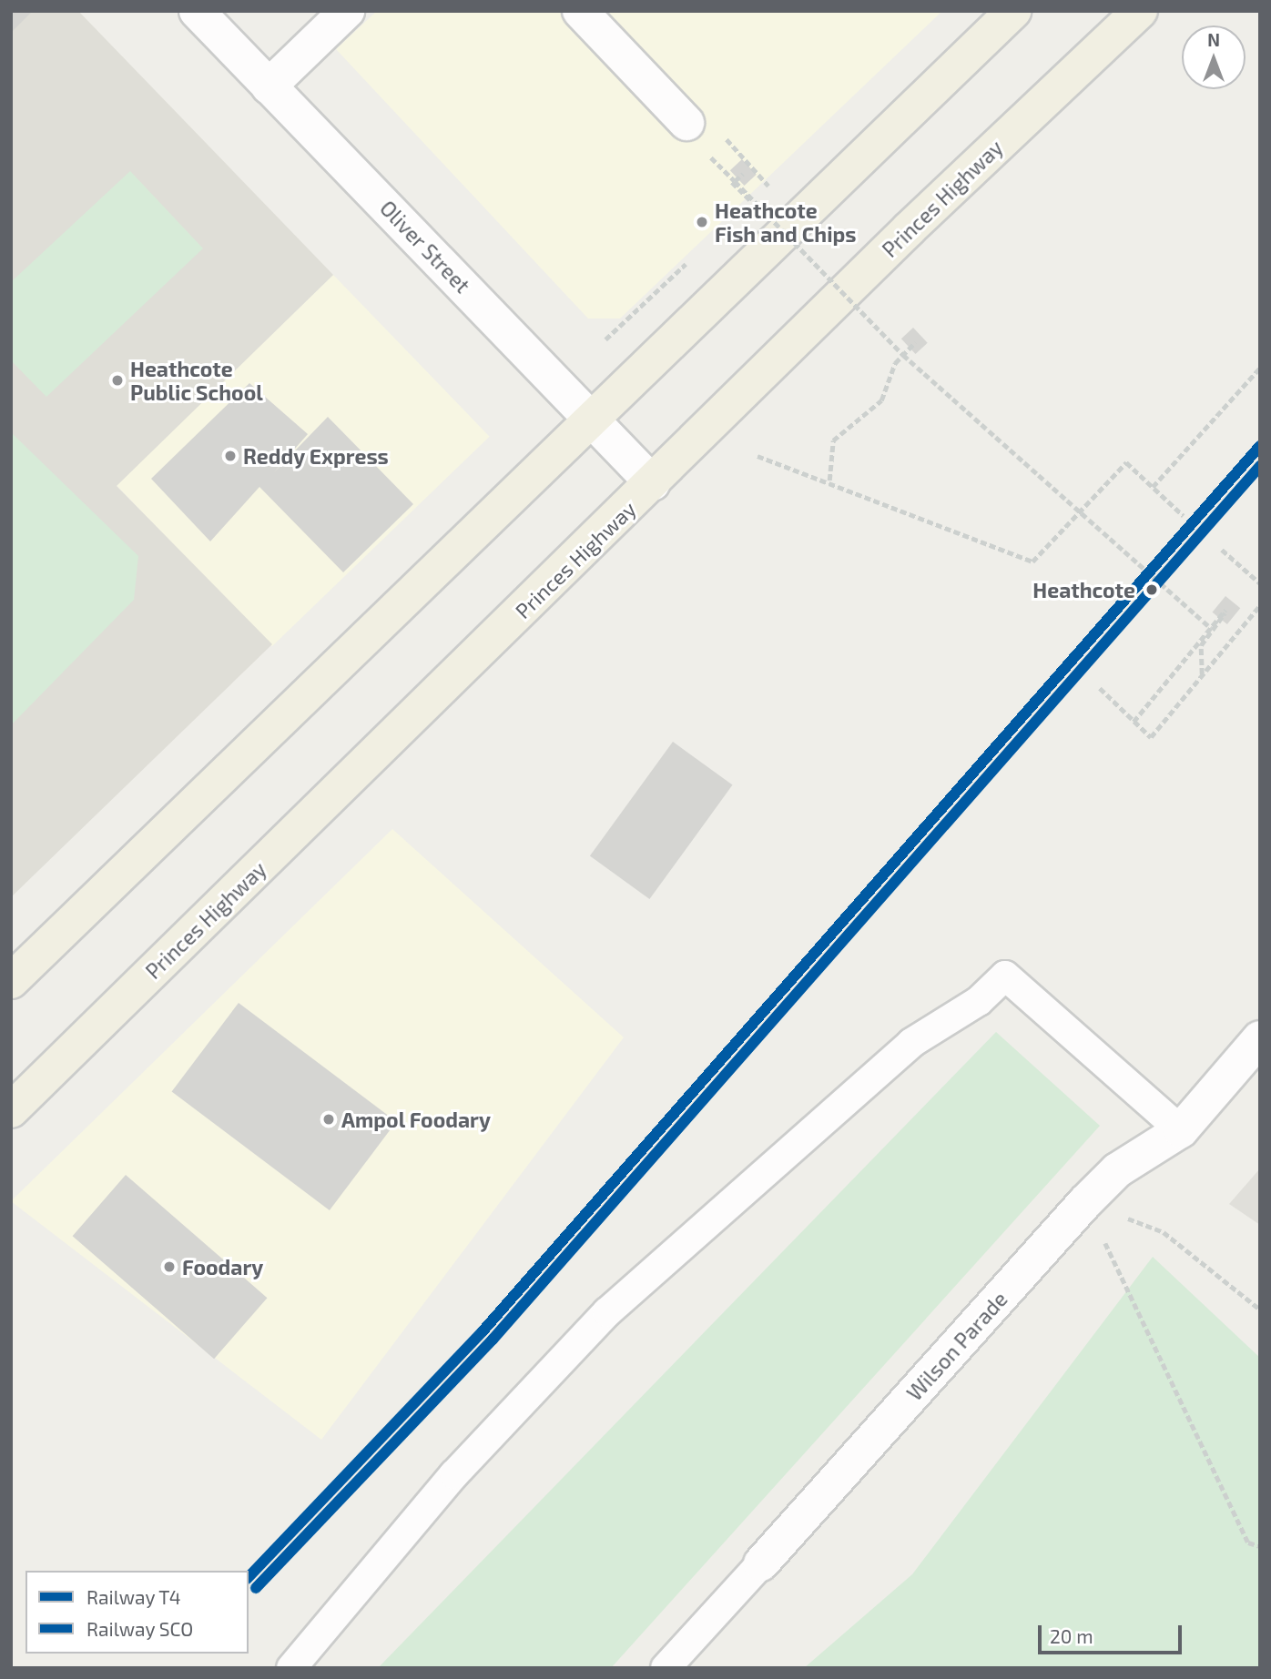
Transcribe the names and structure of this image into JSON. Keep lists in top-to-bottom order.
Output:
{
  "streets": {
    "highway": ["Princes Highway"],
    "street": ["Oliver Street", "Wilson Parade"]
  },
  "crossings": [
    ["Princes Highway", "Oliver Street"]
  ],
  "places": [
    "Heathcote Fish and Chips",
    "Heathcote Public School",
    "Reddy Express",
    "Heathcote",
    "Ampol Foodary",
    "Foodary"
  ],
  "lines": ["rail line T4", "rail line SCO"],
  "legend": ["Railway T4", "Railway SCO"],
  "scale_bar": "20 m",
  "north": "top"
}
